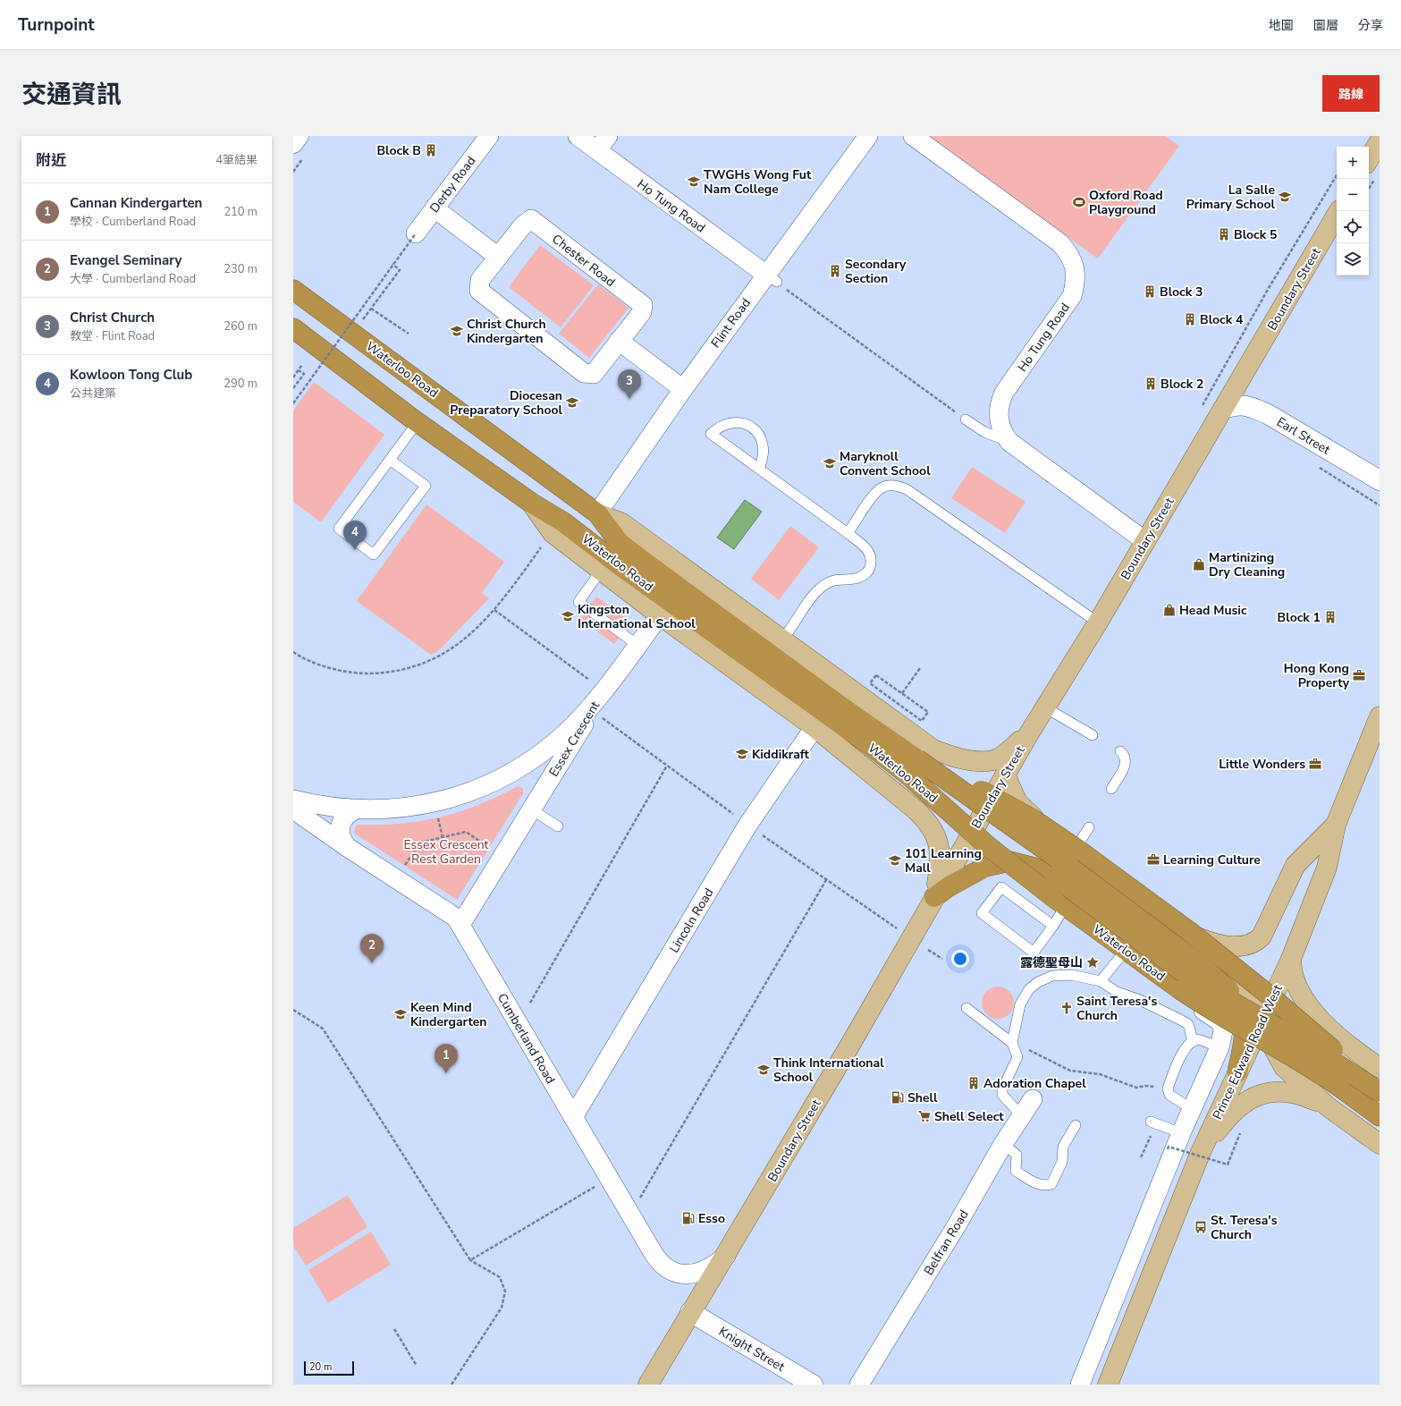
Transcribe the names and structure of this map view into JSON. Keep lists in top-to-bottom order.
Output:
{
  "streets": {
    "highway": ["Waterloo Road"],
    "main road": ["Boundary Street", "Prince Edward Road West"],
    "street": [
      "Derby Road",
      "Ho Tung Road",
      "Chester Road",
      "Flint Road",
      "Earl Street",
      "Essex Crescent",
      "Lincoln Road",
      "Cumberland Road",
      "Belfran Road",
      "Knight Street"
    ]
  },
  "crossings": [
    ["Ho Tung Road", "Boundary Street"],
    ["Ho Tung Road", "Flint Road"],
    ["Boundary Street", "Waterloo Road"],
    ["Boundary Street", "Earl Street"],
    ["Boundary Street", "Cumberland Road"],
    ["Boundary Street", "Knight Street"],
    ["Flint Road", "Waterloo Road"],
    ["Waterloo Road", "Essex Crescent"],
    ["Waterloo Road", "Lincoln Road"],
    ["Waterloo Road", "Prince Edward Road West"],
    ["Essex Crescent", "Cumberland Road"],
    ["Lincoln Road", "Cumberland Road"]
  ],
  "parks": ["Essex Crescent Rest Garden"],
  "places": {
    "building": [
      "Block B",
      "Block 5",
      "Secondary Section",
      "Block 3",
      "Block 4",
      "Block 2",
      "Block 1",
      "Adoration Chapel"
    ],
    "school or university": [
      "TWGHs Wong Fut Nam College",
      "La Salle Primary School",
      "Christ Church Kindergarten",
      "Diocesan Preparatory School",
      "Maryknoll Convent School",
      "Kingston International School",
      "Kiddikraft",
      "101 Learning Mall",
      "Keen Mind Kindergarten",
      "Think International School"
    ],
    "sports": ["Oxford Road Playground"],
    "shop": ["Martinizing Dry Cleaning", "Head Music"],
    "office": ["Hong Kong Property", "Little Wonders", "Learning Culture"],
    "place": ["露德聖母山"],
    "church": ["Saint Teresa's Church"],
    "fuel station": ["Shell", "Esso"],
    "supermarket": ["Shell Select"],
    "bus stop": ["St. Teresa's Church"]
  },
  "scale_bar": "20 m",
  "page": {
    "header": "Turnpoint",
    "nav": ["地圖", "圖層", "分享"],
    "title": "交通資訊",
    "buttons": "路線",
    "heading": ["附近", "4筆結果"],
    "map_buttons": ["+", "−"],
    "list": [
      {
        "mark": "1",
        "name": "Cannan Kindergarten",
        "note": "學校 · Cumberland Road",
        "value": "210 m"
      },
      {
        "mark": "2",
        "name": "Evangel Seminary",
        "note": "大學 · Cumberland Road",
        "value": "230 m"
      },
      {
        "mark": "3",
        "name": "Christ Church",
        "note": "教堂 · Flint Road",
        "value": "260 m"
      },
      {
        "mark": "4",
        "name": "Kowloon Tong Club",
        "note": "公共建築",
        "value": "290 m"
      }
    ],
    "pins": [
      "3",
      "4",
      "2",
      "1"
    ],
    "scale": "20 m"
  }
}
